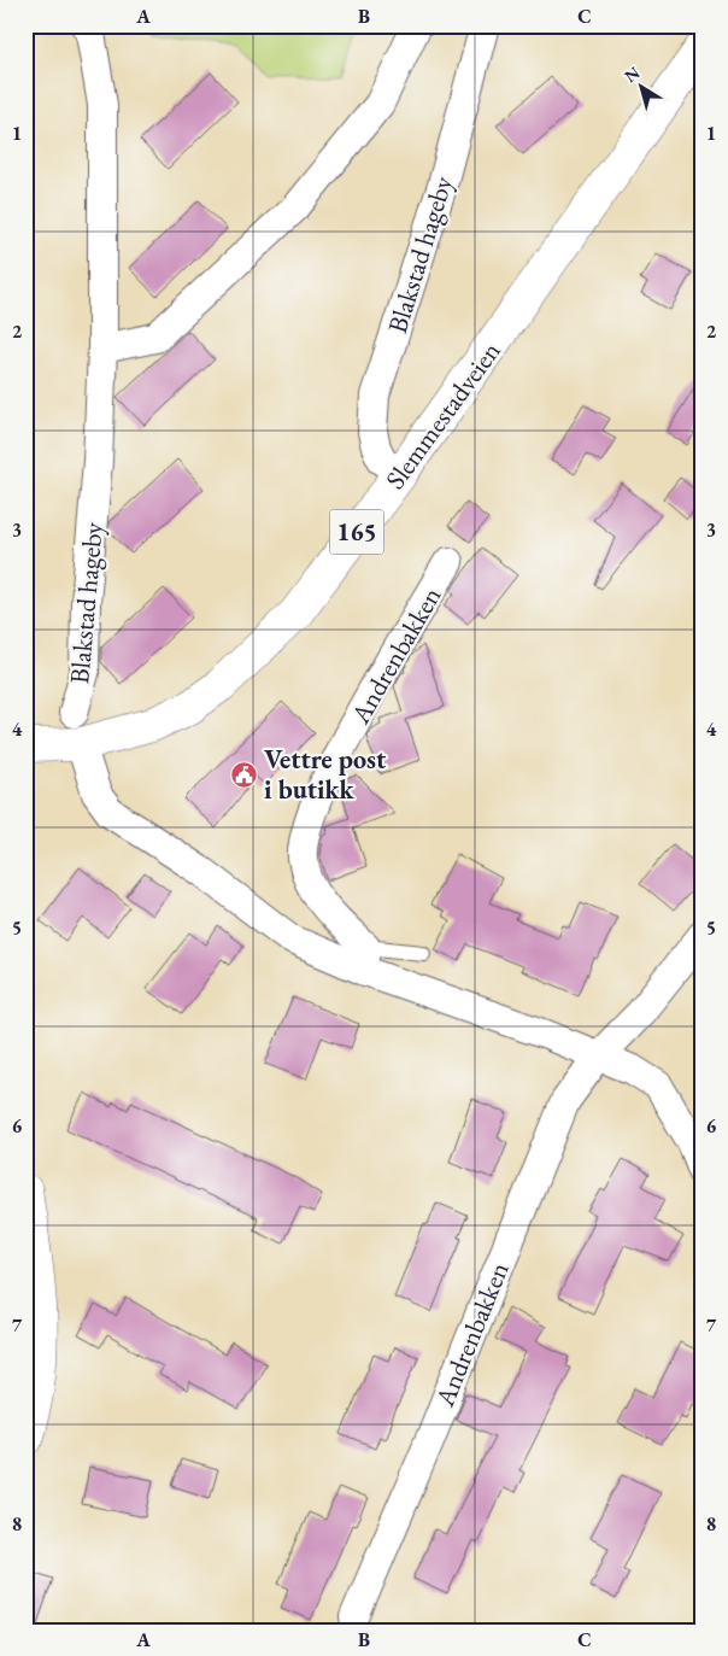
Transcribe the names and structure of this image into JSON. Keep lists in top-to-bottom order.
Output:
{
  "streets": {
    "main road": ["Slemmestadveien", "165"],
    "street": ["Blakstad hageby", "Andrenbakken"]
  },
  "crossings": [
    ["Blakstad hageby", "Slemmestadveien"],
    ["Slemmestadveien", "Andrenbakken"]
  ],
  "places": {
    "public building": ["Vettre post i butikk"]
  },
  "north": "top left",
  "grid": {
    "columns": ["A", "B", "C"],
    "rows": [
      "1",
      "2",
      "3",
      "4",
      "5",
      "6",
      "7",
      "8"
    ]
  }
}
